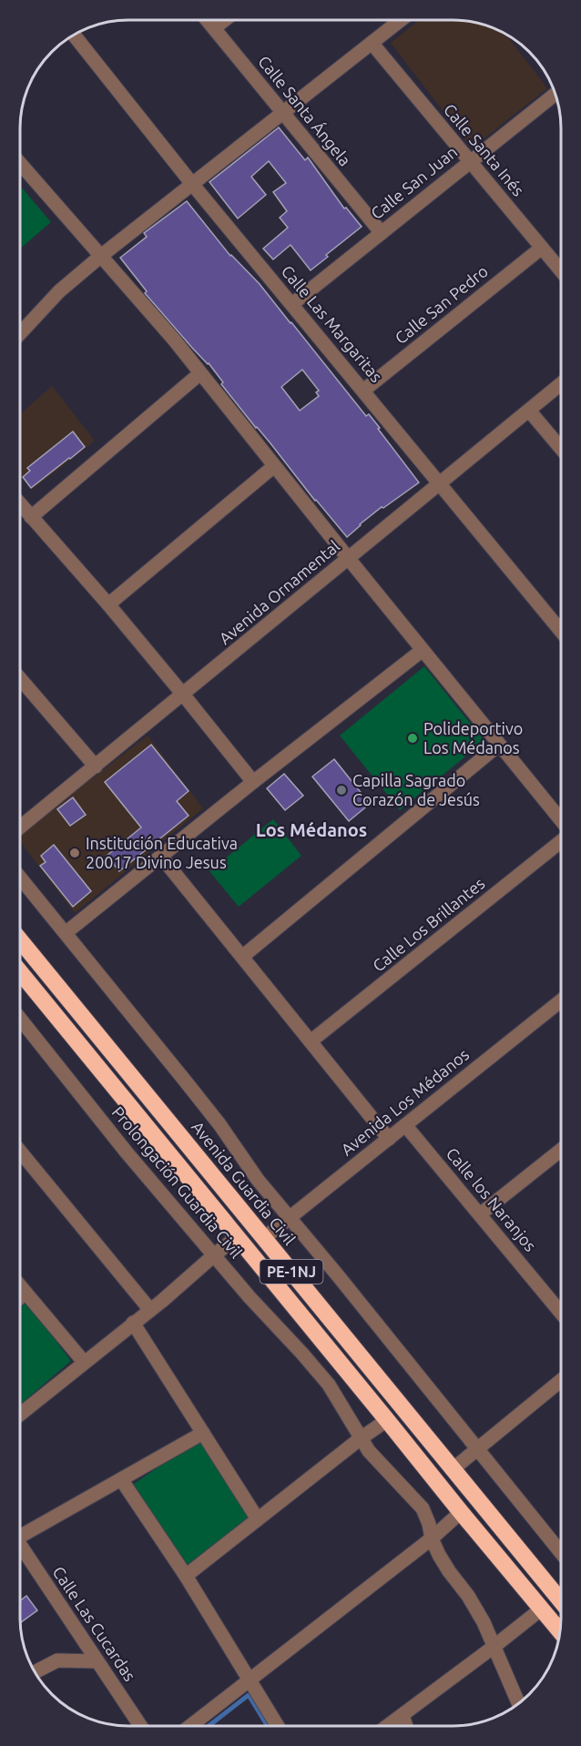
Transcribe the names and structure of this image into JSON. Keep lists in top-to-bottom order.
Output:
{
  "streets": {
    "highway": ["Avenida Guardia Civil", "PE-1NJ"],
    "street": [
      "Calle Santa Ángela",
      "Calle Santa Inés",
      "Calle San Juan",
      "Calle San Pedro",
      "Calle Las Margaritas",
      "Avenida Ornamental",
      "Calle Los Brillantes",
      "Avenida Los Médanos",
      "Prolongación Guardia Civil",
      "Calle los Naranjos",
      "Calle Las Cucardas"
    ]
  },
  "crossings": [
    ["Calle Santa Ángela", "Calle San Juan"],
    ["Calle Santa Inés", "Calle San Juan"],
    ["Calle Santa Inés", "Calle San Pedro"],
    ["Calle San Juan", "Calle Las Margaritas"],
    ["Calle San Pedro", "Calle Las Margaritas"],
    ["Calle Las Margaritas", "Avenida Ornamental"],
    ["Avenida Los Médanos", "Avenida Guardia Civil"],
    ["Avenida Los Médanos", "Calle los Naranjos"]
  ],
  "districts": ["Los Médanos"],
  "places": ["Polideportivo Los Médanos", "Capilla Sagrado Corazón de Jesús", "Institución Educativa 20017 Divino Jesus"]
}
